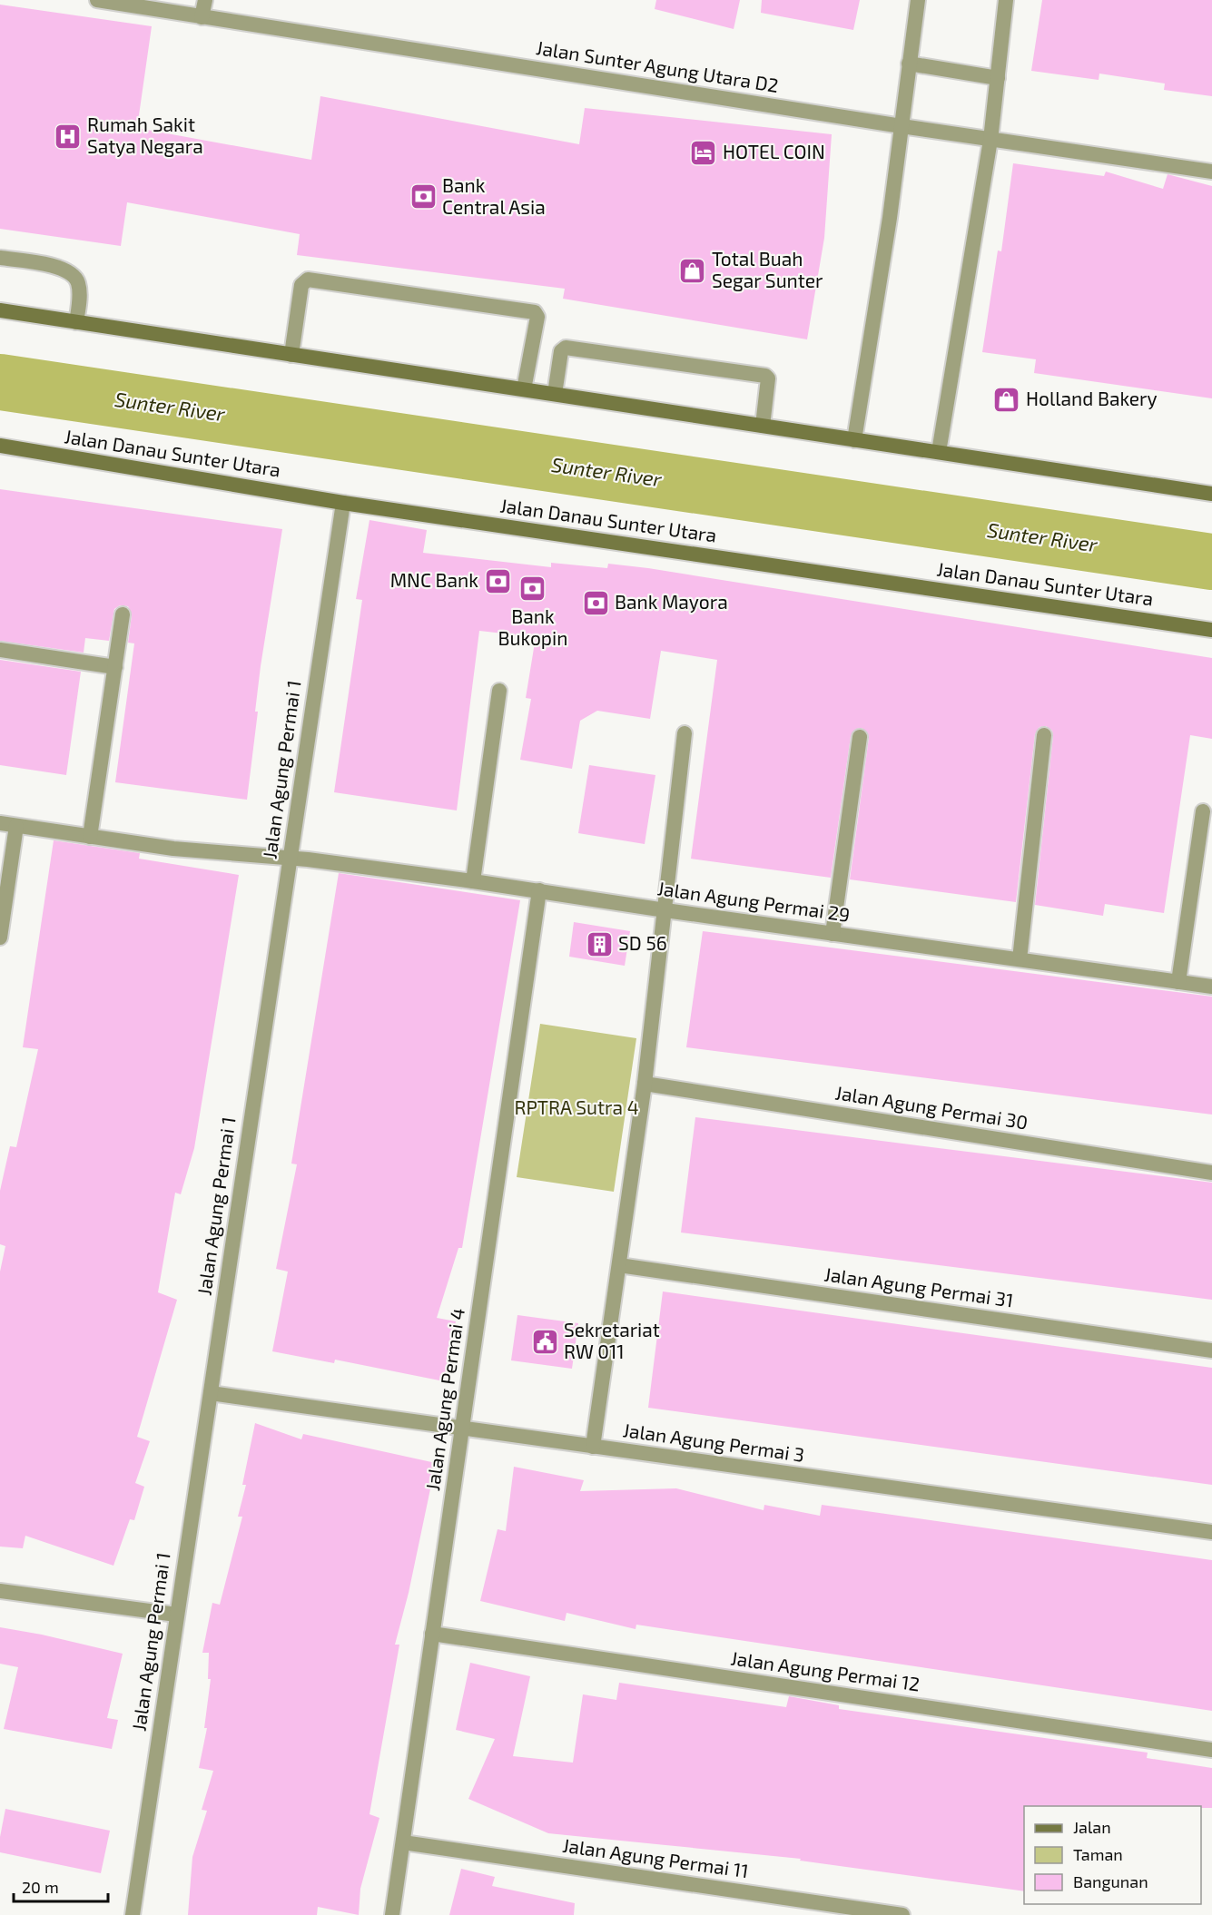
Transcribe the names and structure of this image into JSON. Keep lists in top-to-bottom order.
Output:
{
  "streets": {
    "main road": ["Jalan Danau Sunter Utara"],
    "street": [
      "Jalan Sunter Agung Utara D2",
      "Jalan Agung Permai 1",
      "Jalan Agung Permai 29",
      "Jalan Agung Permai 30",
      "Jalan Agung Permai 31",
      "Jalan Agung Permai 4",
      "Jalan Agung Permai 3",
      "Jalan Agung Permai 12",
      "Jalan Agung Permai 11"
    ]
  },
  "crossings": [
    ["Jalan Danau Sunter Utara", "Jalan Agung Permai 1"],
    ["Jalan Agung Permai 1", "Jalan Agung Permai 29"],
    ["Jalan Agung Permai 1", "Jalan Agung Permai 3"],
    ["Jalan Agung Permai 29", "Jalan Agung Permai 4"],
    ["Jalan Agung Permai 4", "Jalan Agung Permai 3"],
    ["Jalan Agung Permai 4", "Jalan Agung Permai 12"],
    ["Jalan Agung Permai 4", "Jalan Agung Permai 11"]
  ],
  "water": ["Sunter River"],
  "parks": ["RPTRA Sutra 4"],
  "places": {
    "hospital": ["Rumah Sakit Satya Negara"],
    "hotel": ["HOTEL COIN"],
    "bank": [
      "Bank Central Asia",
      "MNC Bank",
      "Bank Bukopin",
      "Bank Mayora"
    ],
    "shop": ["Total Buah Segar Sunter", "Holland Bakery"],
    "building": ["SD 56"],
    "public building": ["Sekretariat RW 011"]
  },
  "legend": ["Jalan", "Taman", "Bangunan"],
  "scale_bar": "20 m"
}
